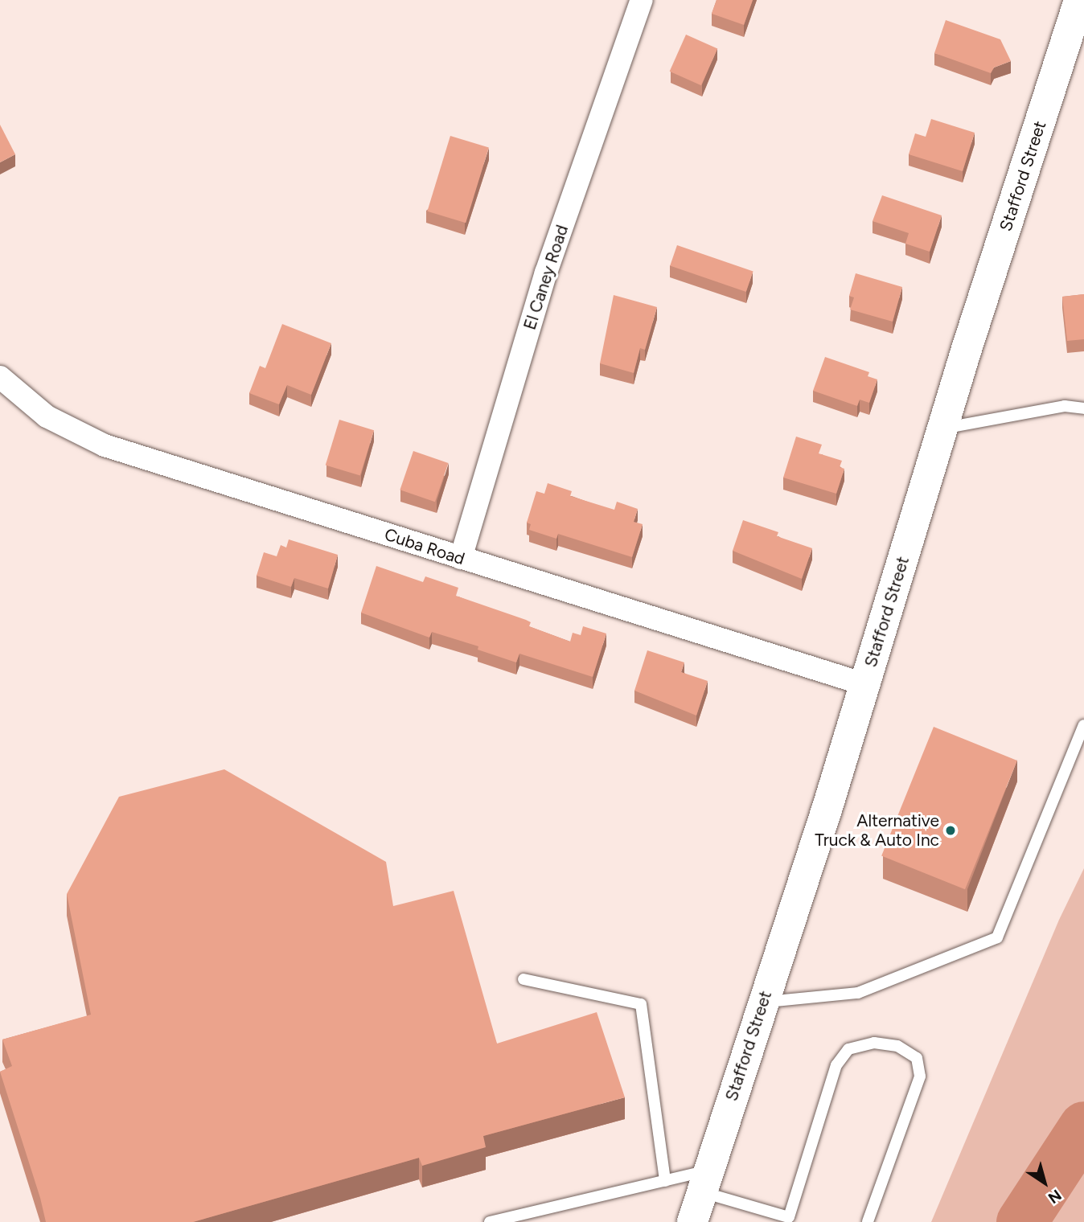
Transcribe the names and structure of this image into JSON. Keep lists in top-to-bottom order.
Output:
{
  "streets": {
    "main road": ["Stafford Street"],
    "street": ["El Caney Road", "Cuba Road"]
  },
  "crossings": [
    ["Stafford Street", "Cuba Road"],
    ["El Caney Road", "Cuba Road"]
  ],
  "places": ["Alternative Truck & Auto Inc"],
  "north": "bottom right"
}
